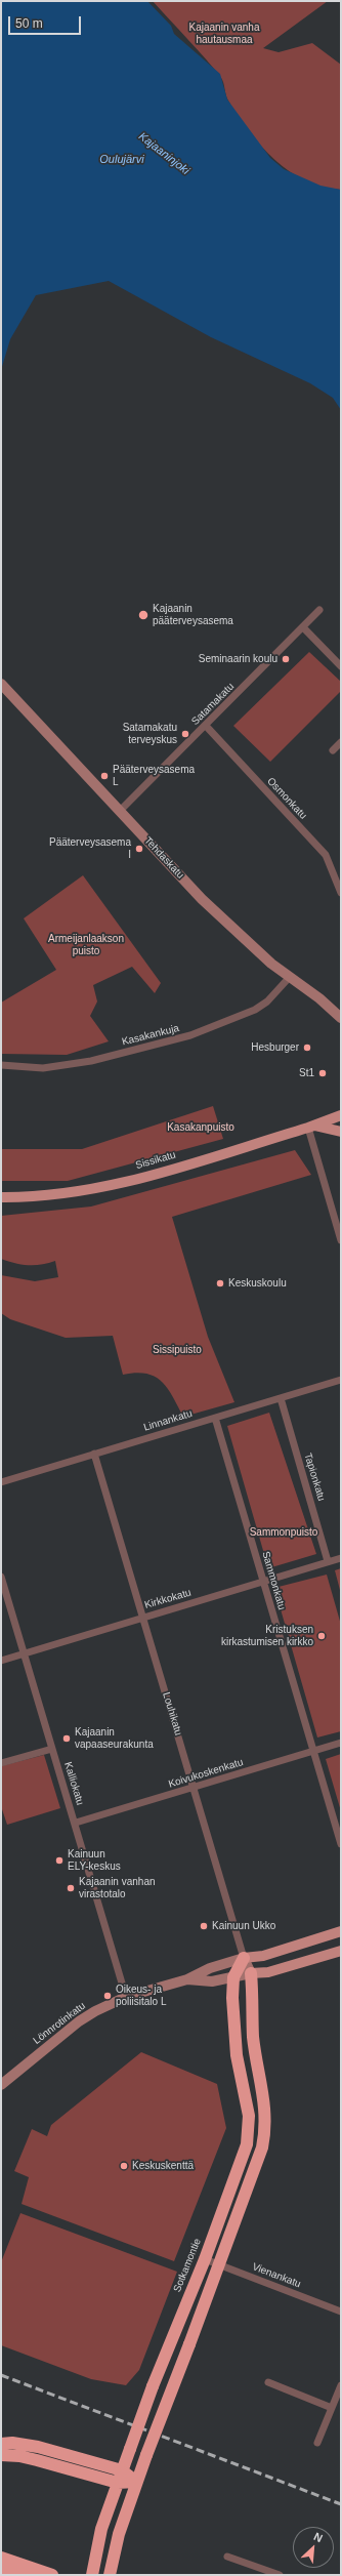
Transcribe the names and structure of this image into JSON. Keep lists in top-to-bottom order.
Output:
{
  "streets": {
    "highway": ["Sotkamontie"],
    "main road": ["Sissikatu", "Lönnrotinkatu"],
    "street": [
      "Satamakatu",
      "Osmonkatu",
      "Tehdaskatu",
      "Kasakankuja",
      "Linnankatu",
      "Tapionkatu",
      "Sammonkatu",
      "Kirkkokatu",
      "Louhikatu",
      "Koivukoskenkatu",
      "Kalliokatu",
      "Vienankatu"
    ]
  },
  "crossings": [
    ["Satamakatu", "Osmonkatu"],
    ["Satamakatu", "Tehdaskatu"],
    ["Tehdaskatu", "Kasakankuja"],
    ["Linnankatu", "Tapionkatu"],
    ["Linnankatu", "Sammonkatu"],
    ["Linnankatu", "Louhikatu"],
    ["Tapionkatu", "Kirkkokatu"],
    ["Sammonkatu", "Kirkkokatu"],
    ["Sammonkatu", "Koivukoskenkatu"],
    ["Kirkkokatu", "Louhikatu"],
    ["Kirkkokatu", "Kalliokatu"],
    ["Louhikatu", "Koivukoskenkatu"],
    ["Louhikatu", "Lönnrotinkatu"],
    ["Koivukoskenkatu", "Kalliokatu"],
    ["Kalliokatu", "Lönnrotinkatu"],
    ["Lönnrotinkatu", "Sotkamontie"],
    ["Sotkamontie", "Vienankatu"]
  ],
  "water": ["Kajaaninjoki", "Oulujärvi"],
  "parks": [
    "Kajaanin vanha hautausmaa",
    "Armeijanlaakson puisto",
    "Kasakanpuisto",
    "Sissipuisto",
    "Sammonpuisto"
  ],
  "places": [
    "Kajaanin pääterveysasema",
    "Seminaarin koulu",
    "Satamakatu terveyskus",
    "Pääterveysasema L",
    "Pääterveysasema I",
    "Hesburger",
    "St1",
    "Keskuskoulu",
    "Kristuksen kirkastumisen kirkko",
    "Kajaanin vapaaseurakunta",
    "Kainuun ELY-keskus",
    "Kajaanin vanhan virastotalo",
    "Kainuun Ukko",
    "Oikeus- ja poliisitalo L",
    "Keskuskenttä"
  ],
  "scale_bar": "50 m",
  "north": "top right"
}
